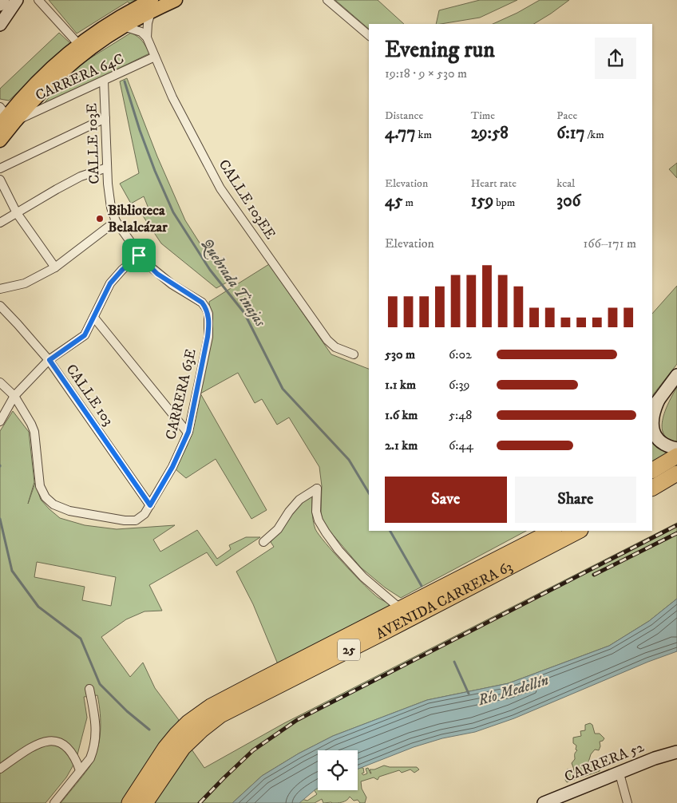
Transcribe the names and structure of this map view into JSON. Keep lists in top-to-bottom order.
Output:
{
  "streets": {
    "highway": ["AVENIDA CARRERA 63", "25"],
    "main road": ["CARRERA 52"],
    "street": [
      "CARRERA 64C",
      "CALLE 103E",
      "CALLE 103EE",
      "CARRERA 63E",
      "CALLE 103"
    ]
  },
  "crossings": [
    ["CARRERA 64C", "CALLE 103E"],
    ["CARRERA 64C", "CALLE 103EE"],
    ["CALLE 103E", "CARRERA 63E"],
    ["CARRERA 63E", "CALLE 103"]
  ],
  "water": ["Quebrada Tinajas", "Río Medellín"],
  "places": ["Biblioteca Belalcázar"],
  "page": {
    "heading": ["Evening run", "19:18 · 9 × 530 m"],
    "stats": [
      ["Distance", "4.77 km"],
      ["Time", "29:58"],
      ["Pace", "6:17 /km"],
      ["Elevation", "45 m"],
      ["Heart rate", "159 bpm"],
      ["kcal", "306"]
    ],
    "chart": ["Elevation", "166–171 m"],
    "list": [
      {
        "name": "530 m",
        "note": "6:02"
      },
      {
        "name": "1.1 km",
        "note": "6:39"
      },
      {
        "name": "1.6 km",
        "note": "5:48"
      },
      {
        "name": "2.1 km",
        "note": "6:44"
      }
    ],
    "buttons": ["Save", "Share"]
  }
}
